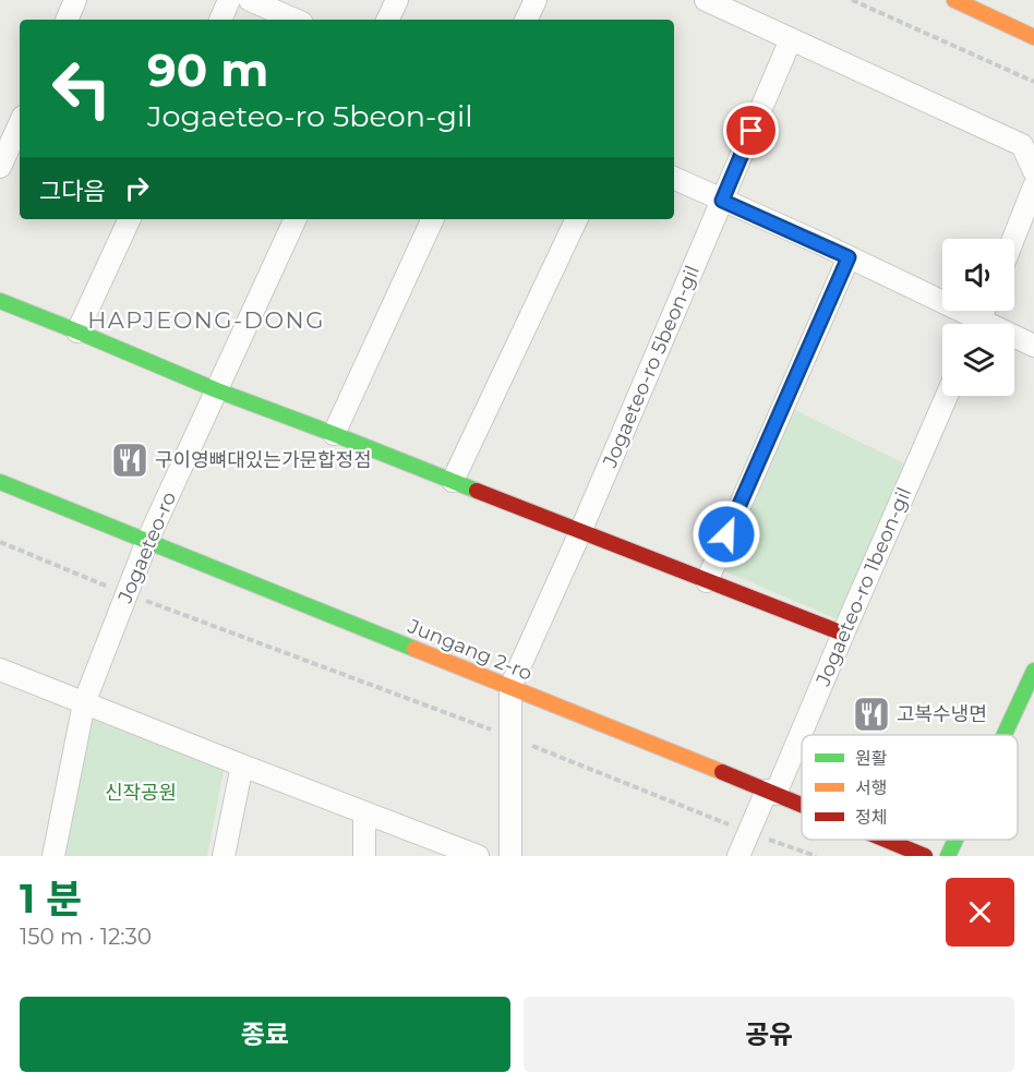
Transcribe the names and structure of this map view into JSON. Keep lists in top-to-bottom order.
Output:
{
  "streets": {
    "street": [
      "Jogaeteo-ro 5beon-gil",
      "Jogaeteo-ro",
      "Jogaeteo-ro 1beon-gil",
      "Jungang 2-ro"
    ]
  },
  "crossings": [
    ["Jogaeteo-ro 5beon-gil", "Jungang 2-ro"],
    ["Jogaeteo-ro", "Jungang 2-ro"],
    ["Jogaeteo-ro 1beon-gil", "Jungang 2-ro"]
  ],
  "districts": ["HAPJEONG-DONG"],
  "parks": ["신작공원"],
  "places": {
    "restaurant": ["구이영뼈대있는가문합정점", "고복수냉면"]
  },
  "legend": ["원활", "서행", "정체"],
  "page": {
    "turn": ["90 m", "Jogaeteo-ro 5beon-gil"],
    "then": "그다음",
    "heading": ["1 분", "150 m · 12:30"],
    "buttons": ["종료", "공유"]
  }
}
